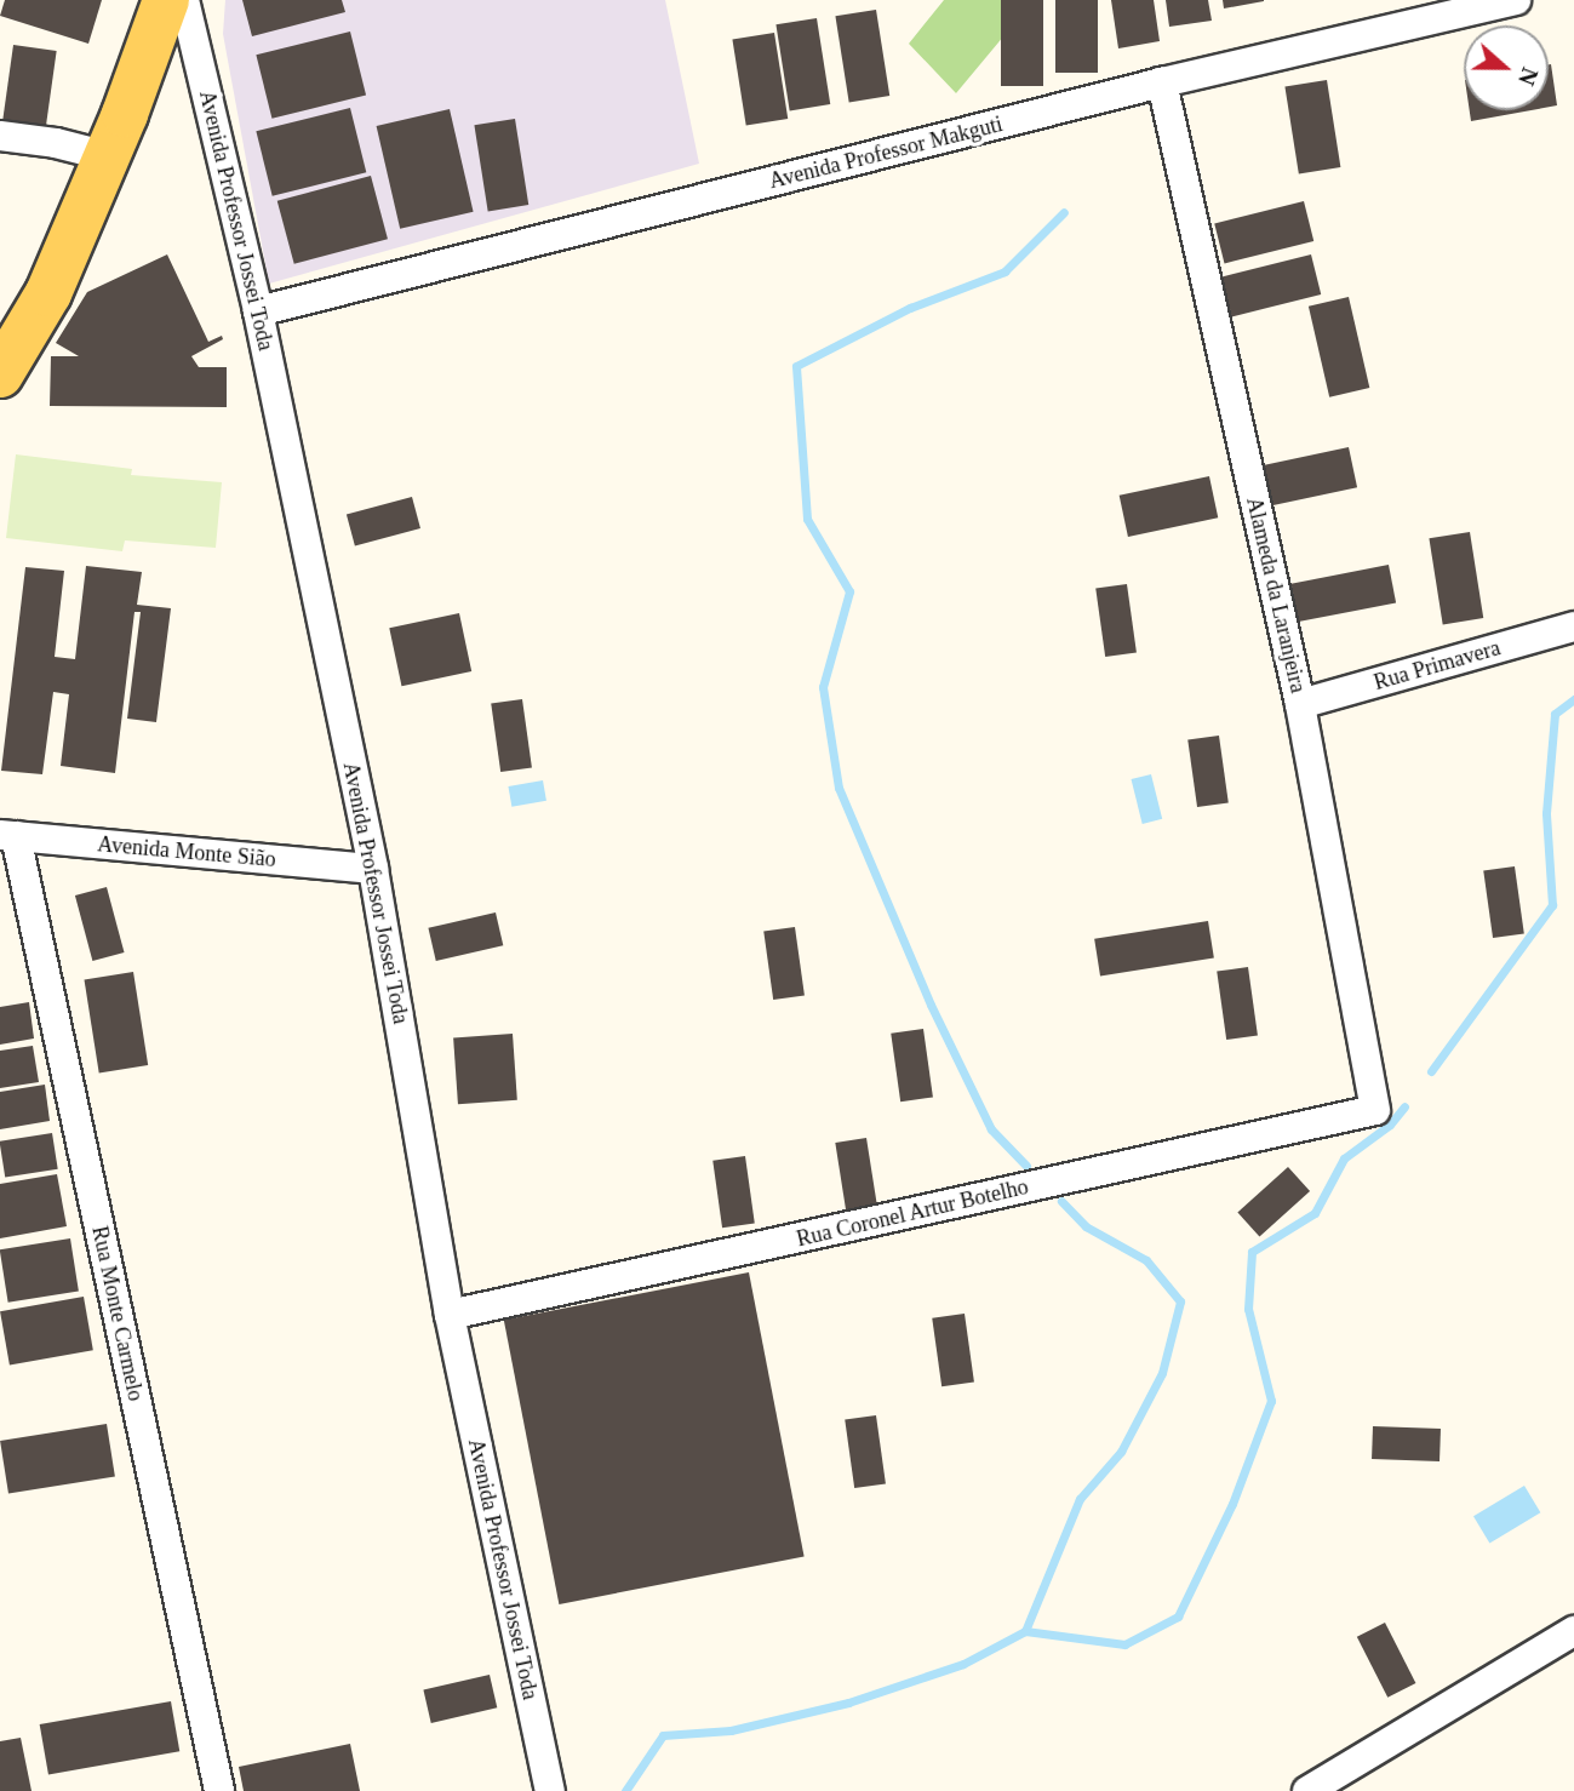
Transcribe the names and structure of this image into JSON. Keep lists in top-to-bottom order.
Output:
{
  "streets": {
    "street": [
      "Avenida Professor Makguti",
      "Avenida Professor Jossei Toda",
      "Alameda da Laranjeira",
      "Rua Primavera",
      "Avenida Monte Sião",
      "Rua Coronel Artur Botelho",
      "Rua Monte Carmelo"
    ]
  },
  "crossings": [
    ["Avenida Professor Makguti", "Avenida Professor Jossei Toda"],
    ["Avenida Professor Makguti", "Alameda da Laranjeira"],
    ["Avenida Professor Jossei Toda", "Avenida Monte Sião"],
    ["Avenida Professor Jossei Toda", "Rua Coronel Artur Botelho"],
    ["Alameda da Laranjeira", "Rua Primavera"],
    ["Alameda da Laranjeira", "Rua Coronel Artur Botelho"],
    ["Avenida Monte Sião", "Rua Monte Carmelo"]
  ],
  "north": "right"
}
